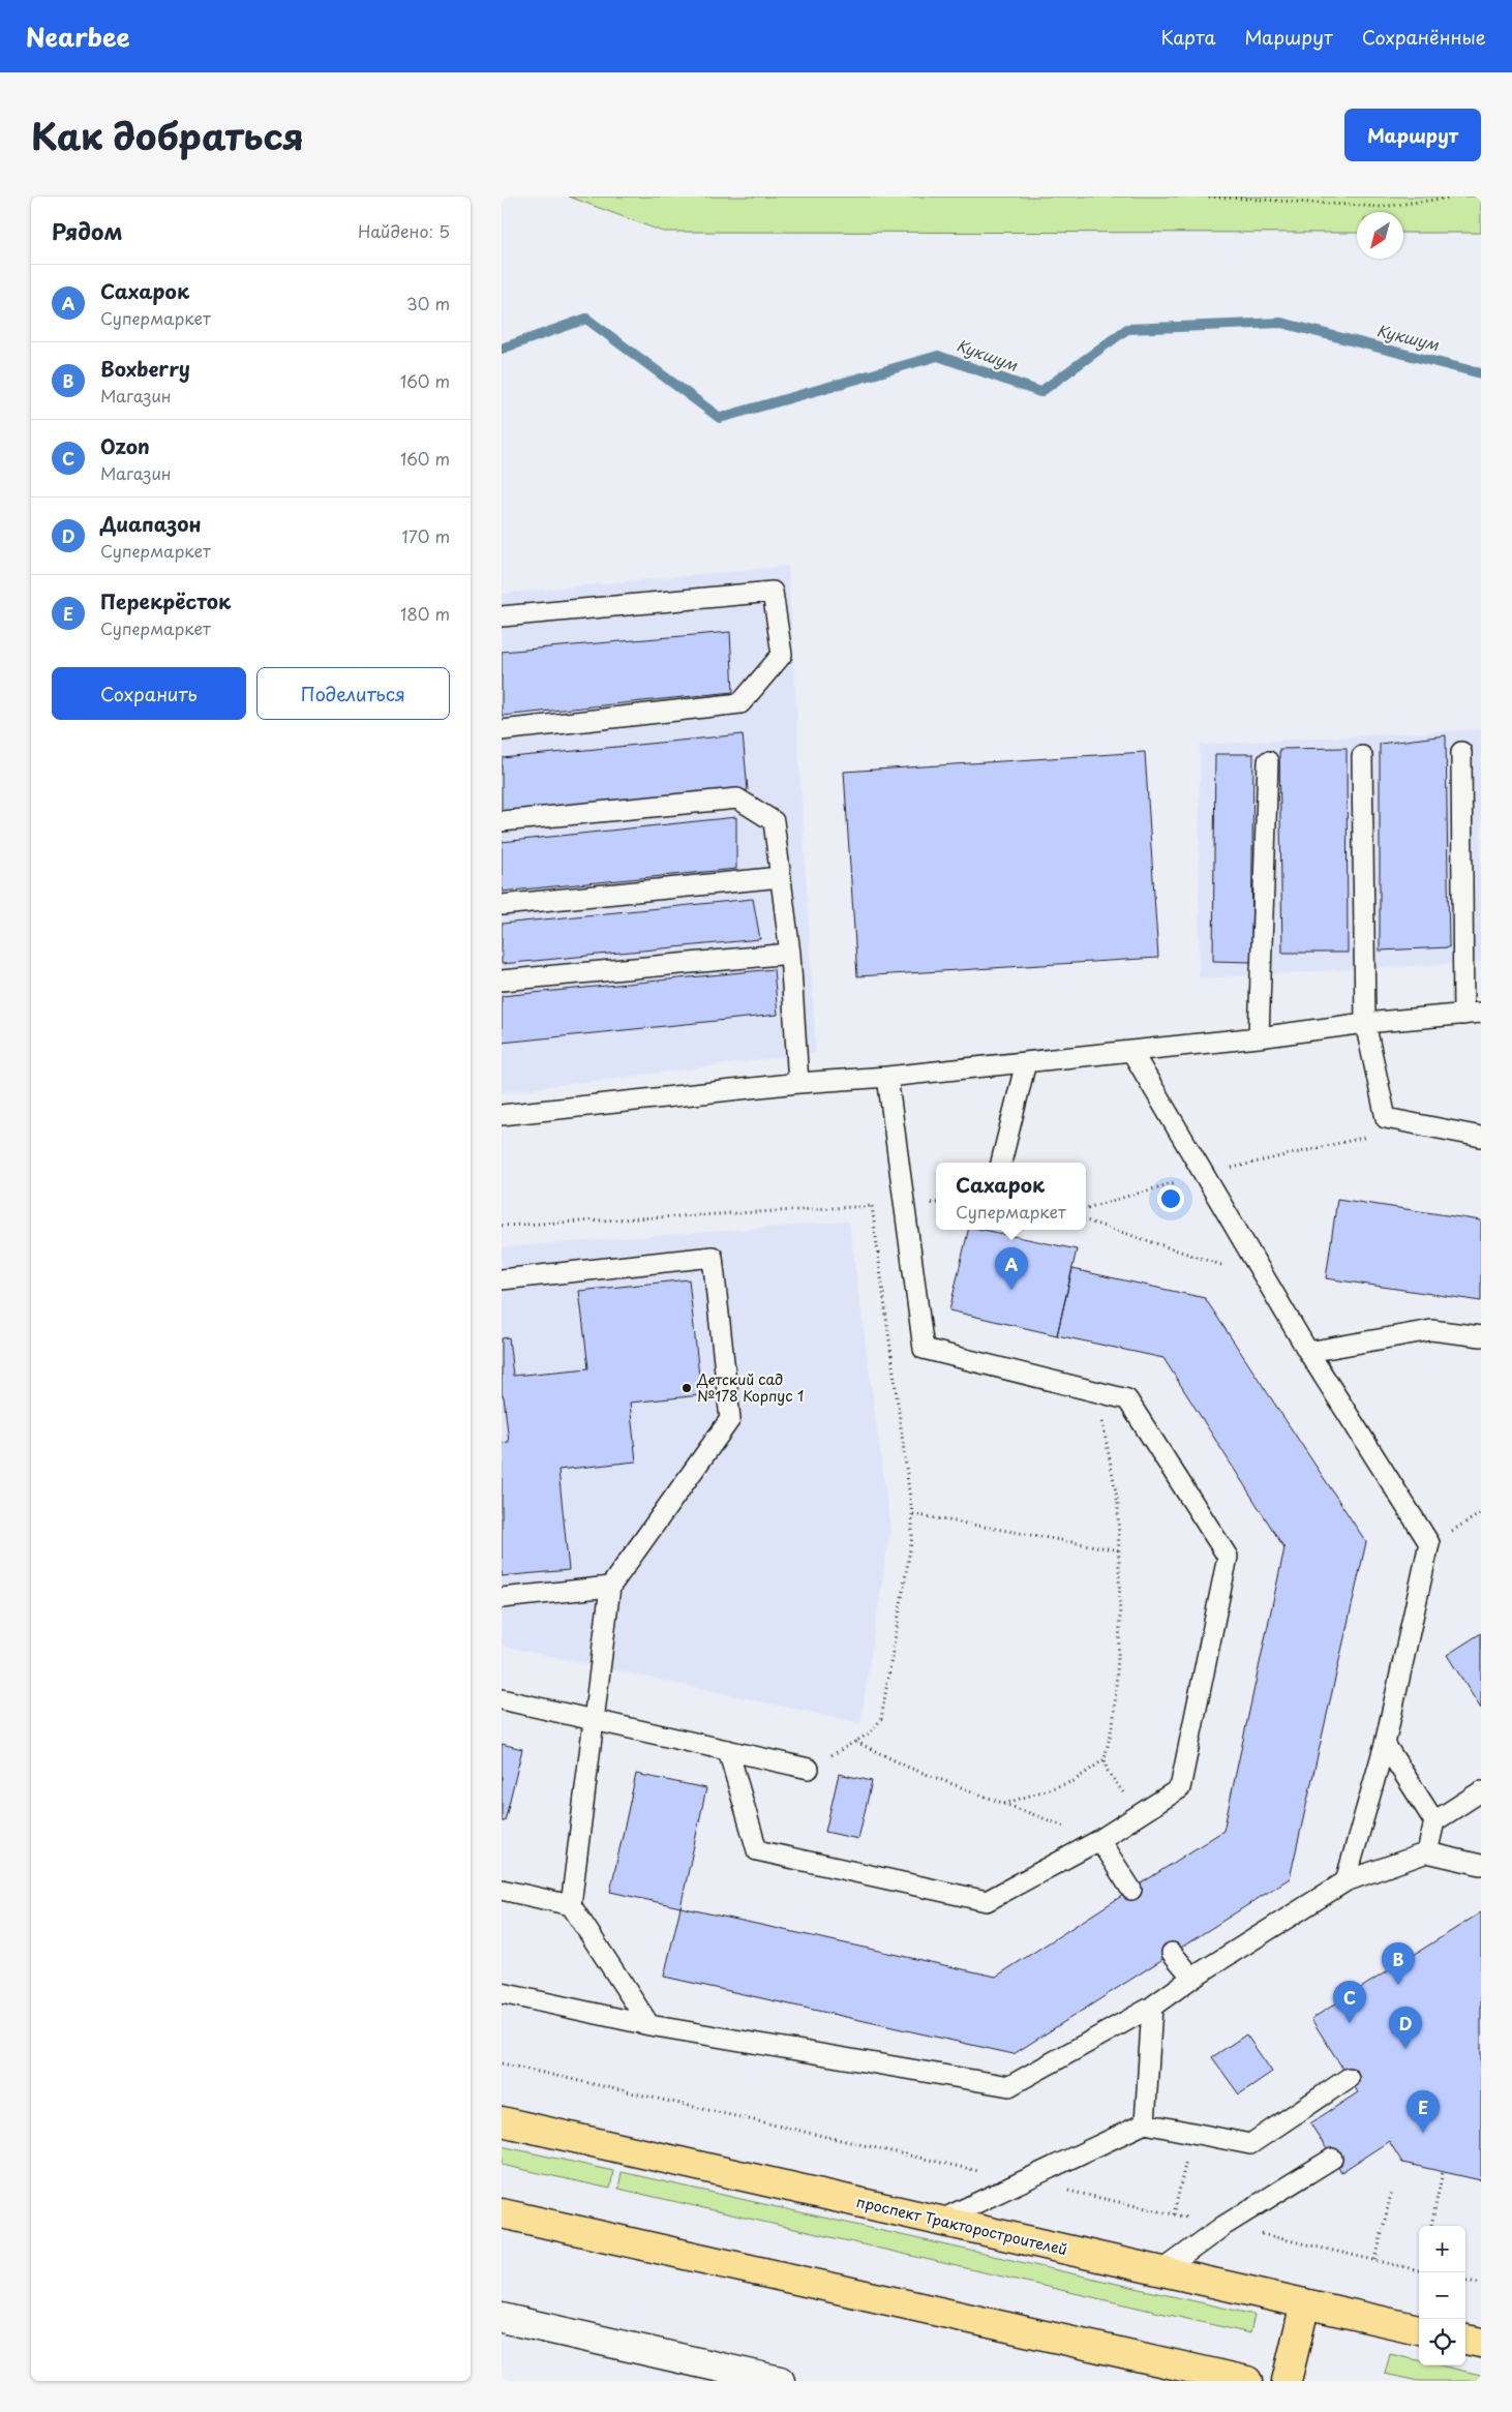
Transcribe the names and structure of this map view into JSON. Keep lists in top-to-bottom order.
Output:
{
  "streets": {
    "main road": ["проспект Тракторостроителей"]
  },
  "water": ["Кукшум"],
  "places": ["Детский сад №178 Корпус 1"],
  "north": "bottom left",
  "page": {
    "header": "Nearbee",
    "nav": ["Карта", "Маршрут", "Сохранённые"],
    "title": "Как добраться",
    "buttons": [
      "Маршрут",
      ["Сохранить", "Поделиться"]
    ],
    "heading": ["Рядом", "Найдено: 5"],
    "list": [
      {
        "mark": "A",
        "name": "Сахарок",
        "note": "Супермаркет",
        "value": "30 m"
      },
      {
        "mark": "B",
        "name": "Boxberry",
        "note": "Магазин",
        "value": "160 m"
      },
      {
        "mark": "C",
        "name": "Ozon",
        "note": "Магазин",
        "value": "160 m"
      },
      {
        "mark": "D",
        "name": "Диапазон",
        "note": "Супермаркет",
        "value": "170 m"
      },
      {
        "mark": "E",
        "name": "Перекрёсток",
        "note": "Супермаркет",
        "value": "180 m"
      }
    ],
    "popup": ["Сахарок", "Супермаркет"],
    "pins": [
      "A",
      "B",
      "C",
      "D",
      "E"
    ],
    "map_buttons": ["+", "−"]
  }
}
